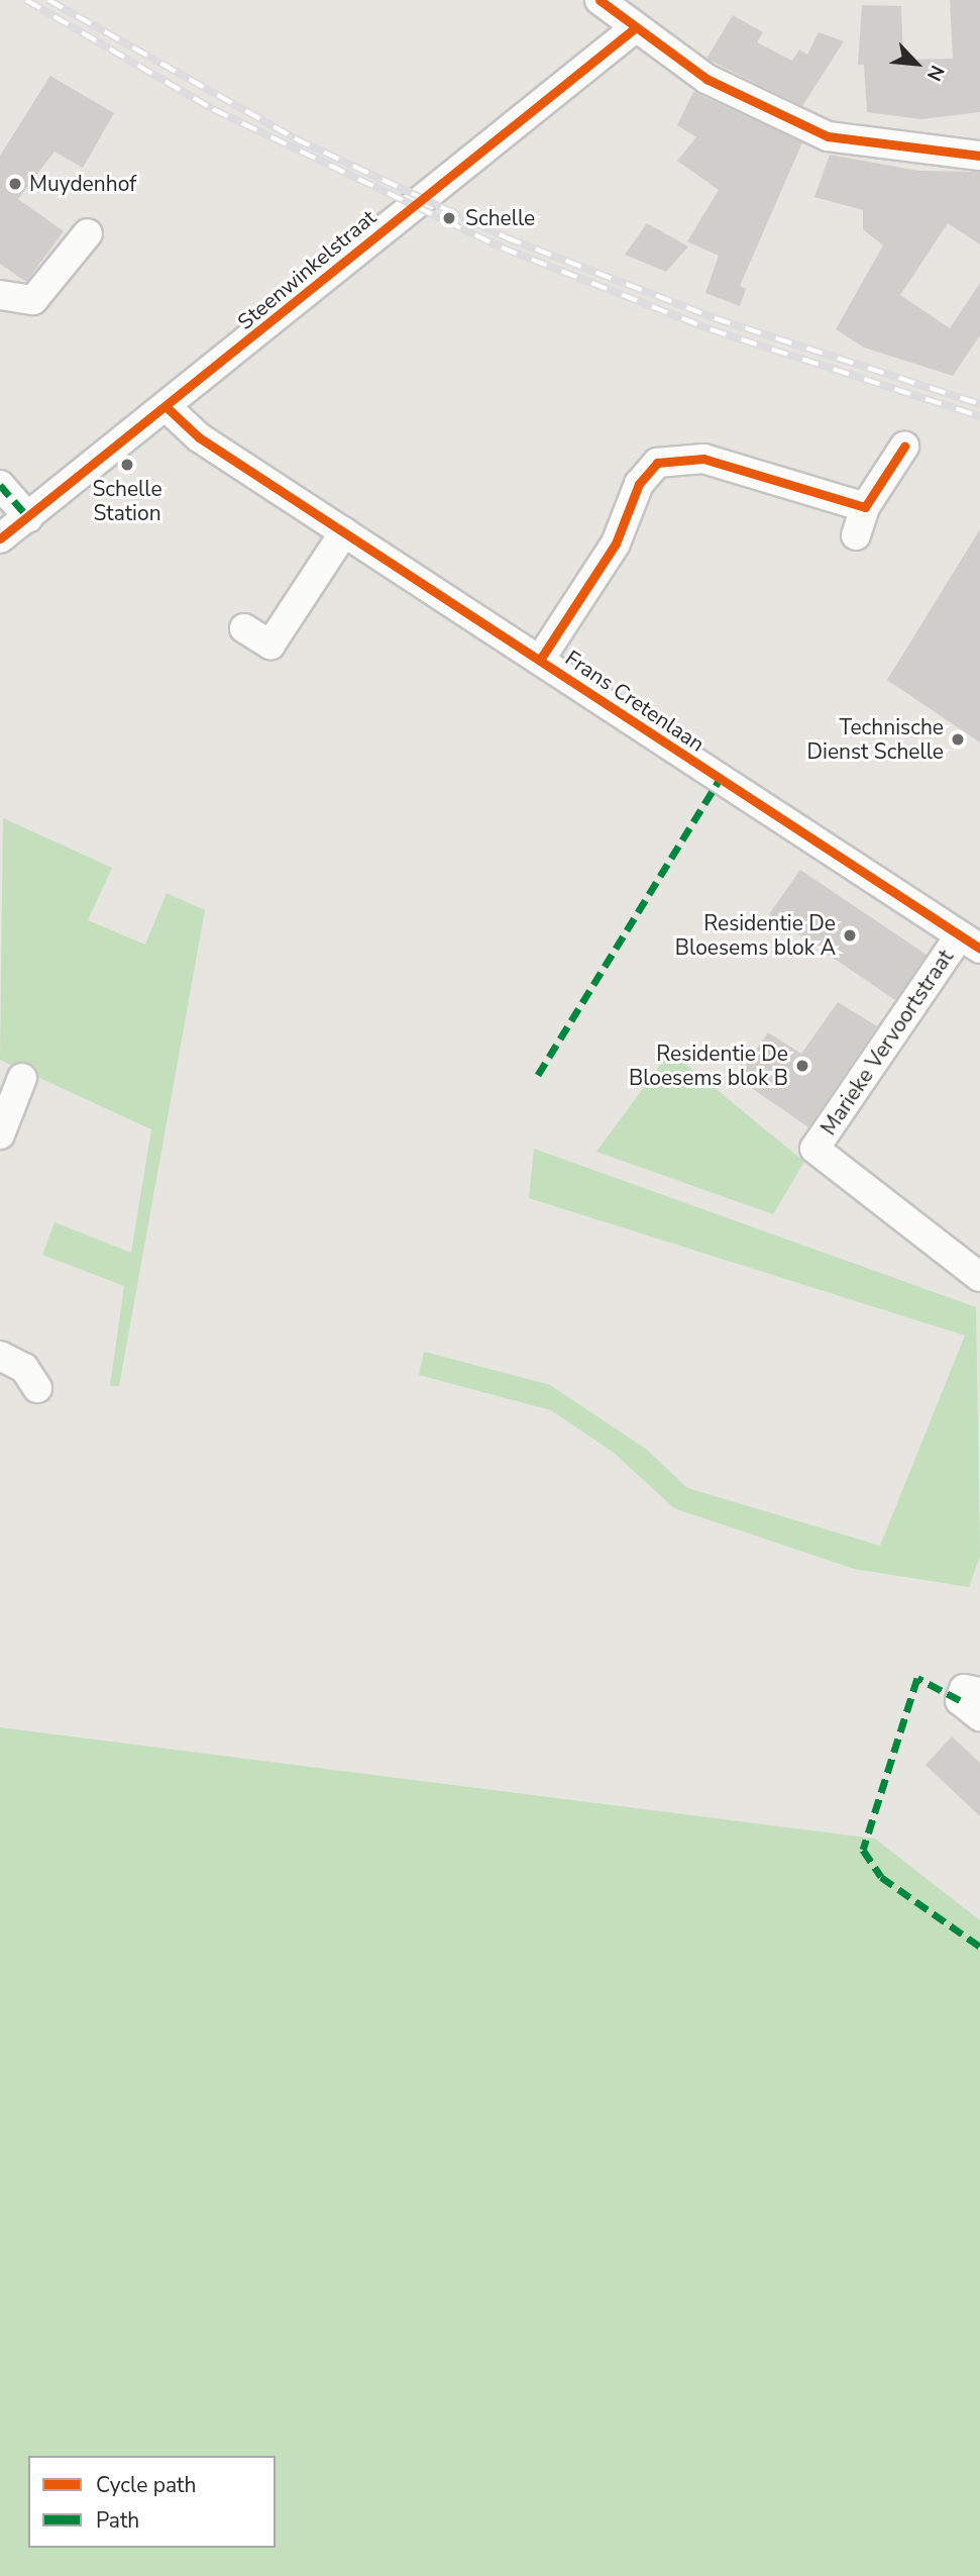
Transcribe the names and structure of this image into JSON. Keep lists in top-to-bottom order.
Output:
{
  "streets": {
    "street": ["Steenwinkelstraat", "Frans Cretenlaan", "Marieke Vervoortstraat"]
  },
  "crossings": [
    ["Steenwinkelstraat", "Frans Cretenlaan"],
    ["Frans Cretenlaan", "Marieke Vervoortstraat"]
  ],
  "places": [
    "Muydenhof",
    "Schelle",
    "Schelle Station",
    "Technische Dienst Schelle",
    "Residentie De Bloesems blok A",
    "Residentie De Bloesems blok B"
  ],
  "legend": ["Cycle path", "Path"],
  "north": "bottom right"
}
